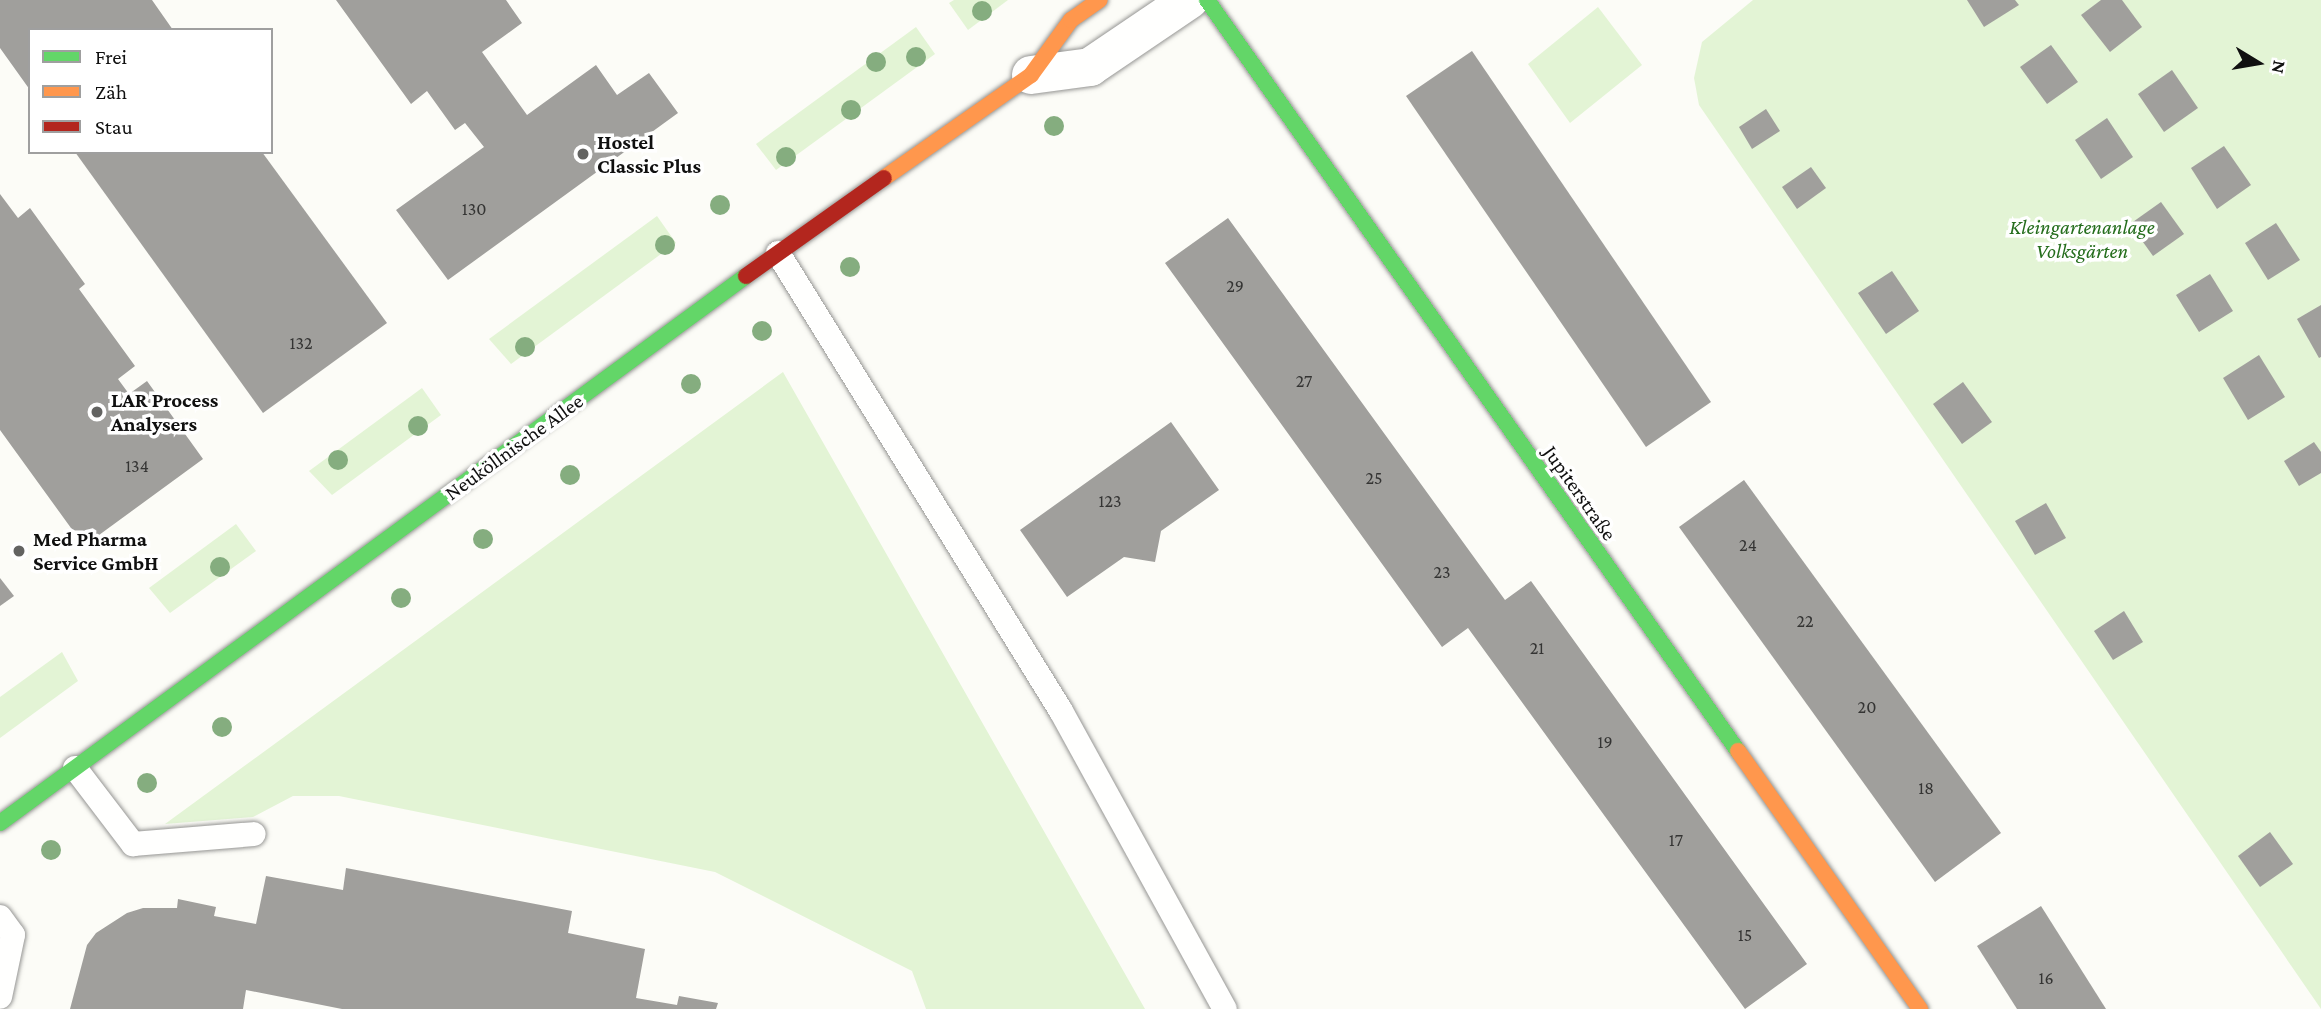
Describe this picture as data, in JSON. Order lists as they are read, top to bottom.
{
  "streets": {
    "street": ["Neuköllnische Allee", "Jupiterstraße"]
  },
  "parks": ["Kleingartenanlage Volksgärten"],
  "places": ["Hostel Classic Plus", "LAR Process Analysers", "Med Pharma Service GmbH"],
  "house_numbers": [
    "130",
    "29",
    "132",
    "27",
    "134",
    "25",
    "123",
    "24",
    "23",
    "22",
    "21",
    "20",
    "19",
    "18",
    "17",
    "15",
    "16"
  ],
  "legend": ["Frei", "Zäh", "Stau"],
  "north": "right"
}
